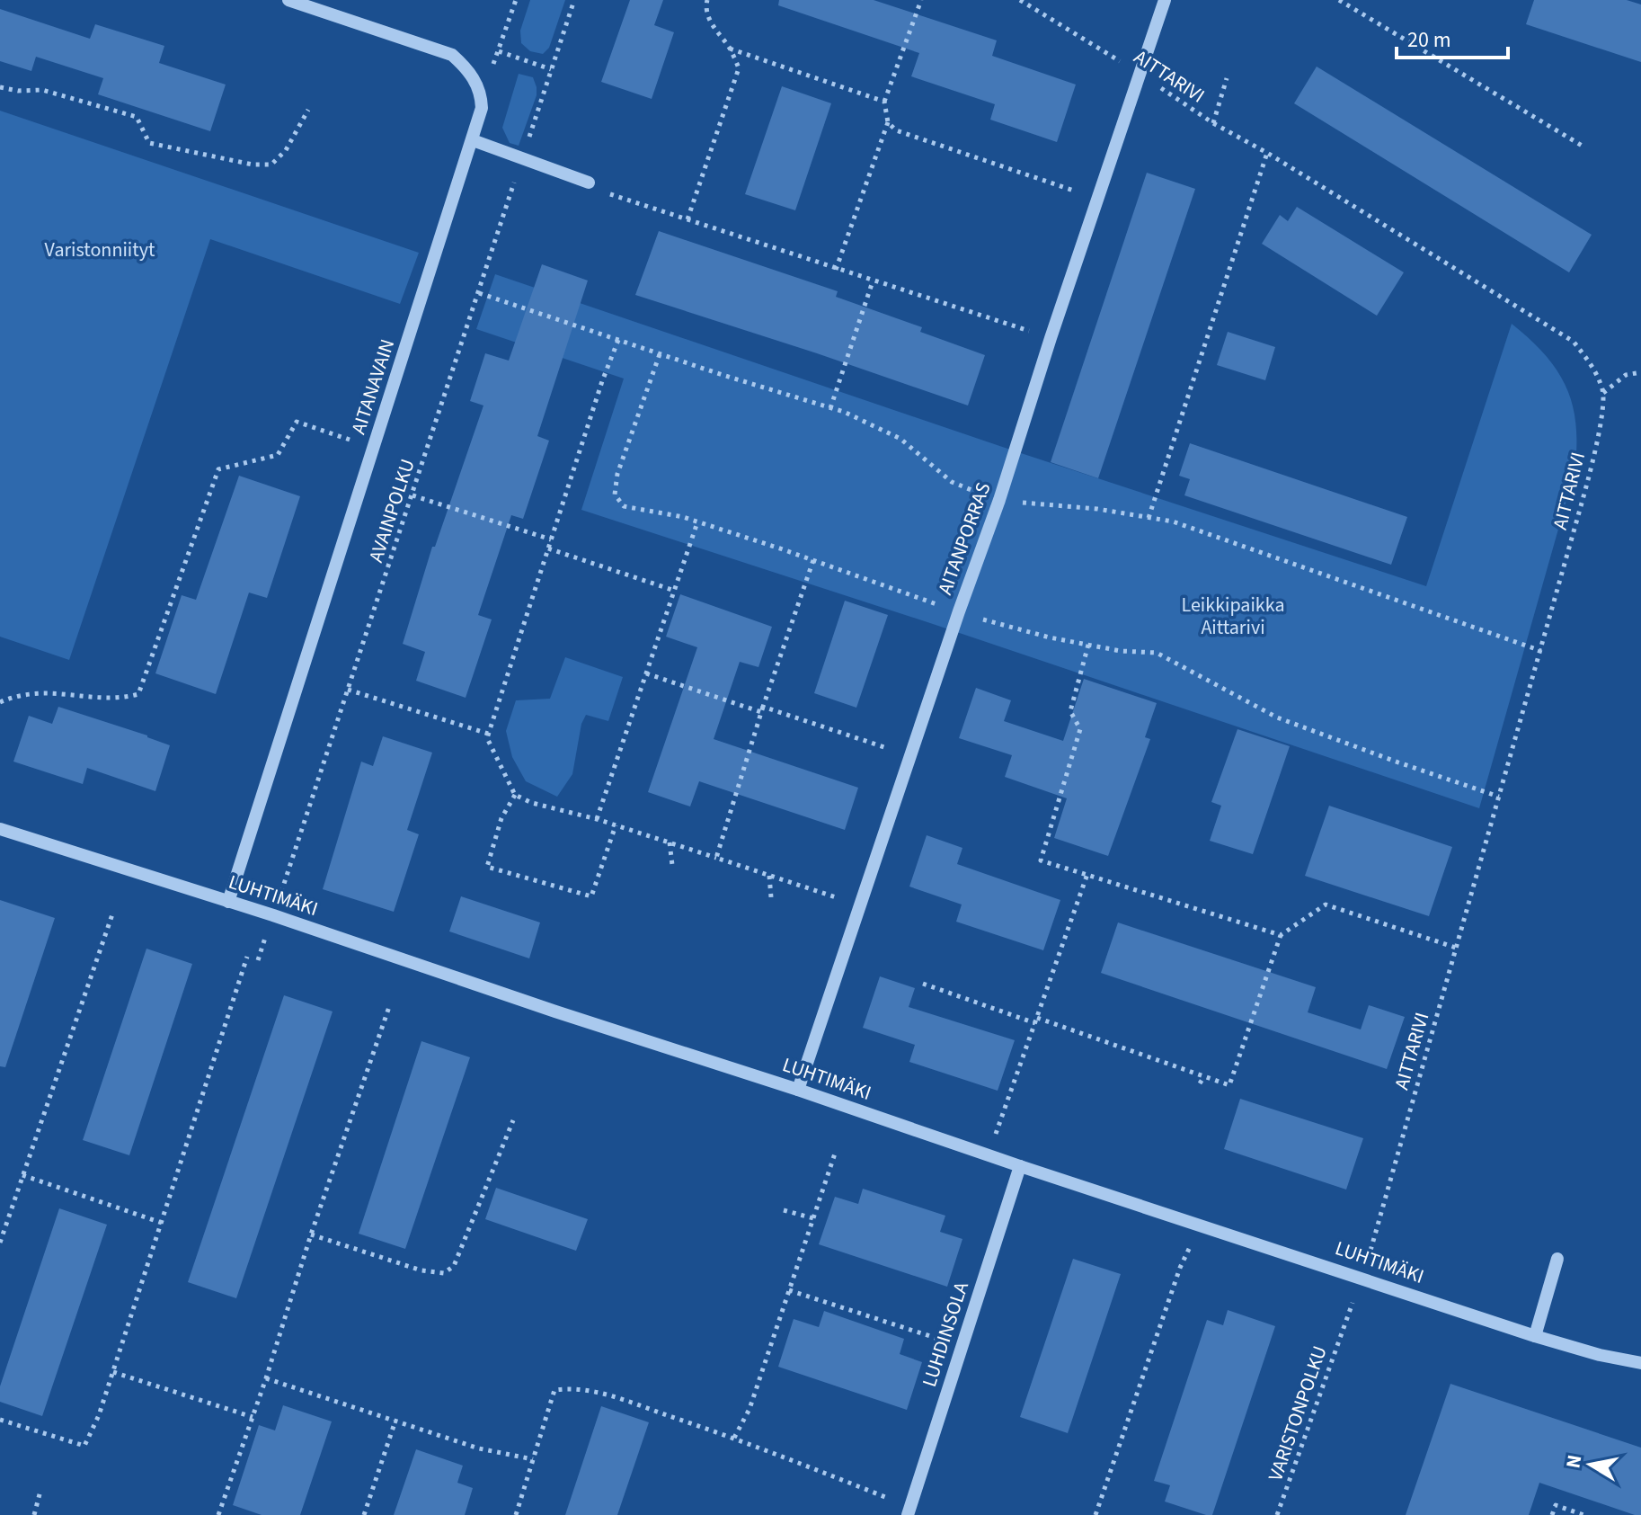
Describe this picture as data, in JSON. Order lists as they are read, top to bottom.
{
  "streets": {
    "street": [
      "AITANAVAIN",
      "AITANPORRAS",
      "LUHTIMÄKI",
      "LUHDINSOLA"
    ],
    "path": ["AITTARIVI", "AVAINPOLKU", "VARISTONPOLKU"]
  },
  "crossings": [
    ["AITTARIVI", "AITANPORRAS"],
    ["AITTARIVI", "LUHTIMÄKI"],
    ["AITANAVAIN", "LUHTIMÄKI"],
    ["AVAINPOLKU", "LUHTIMÄKI"],
    ["AITANPORRAS", "LUHTIMÄKI"],
    ["LUHTIMÄKI", "LUHDINSOLA"]
  ],
  "parks": ["Varistonniityt", "Leikkipaikka Aittarivi"],
  "scale_bar": "20 m",
  "north": "left"
}
